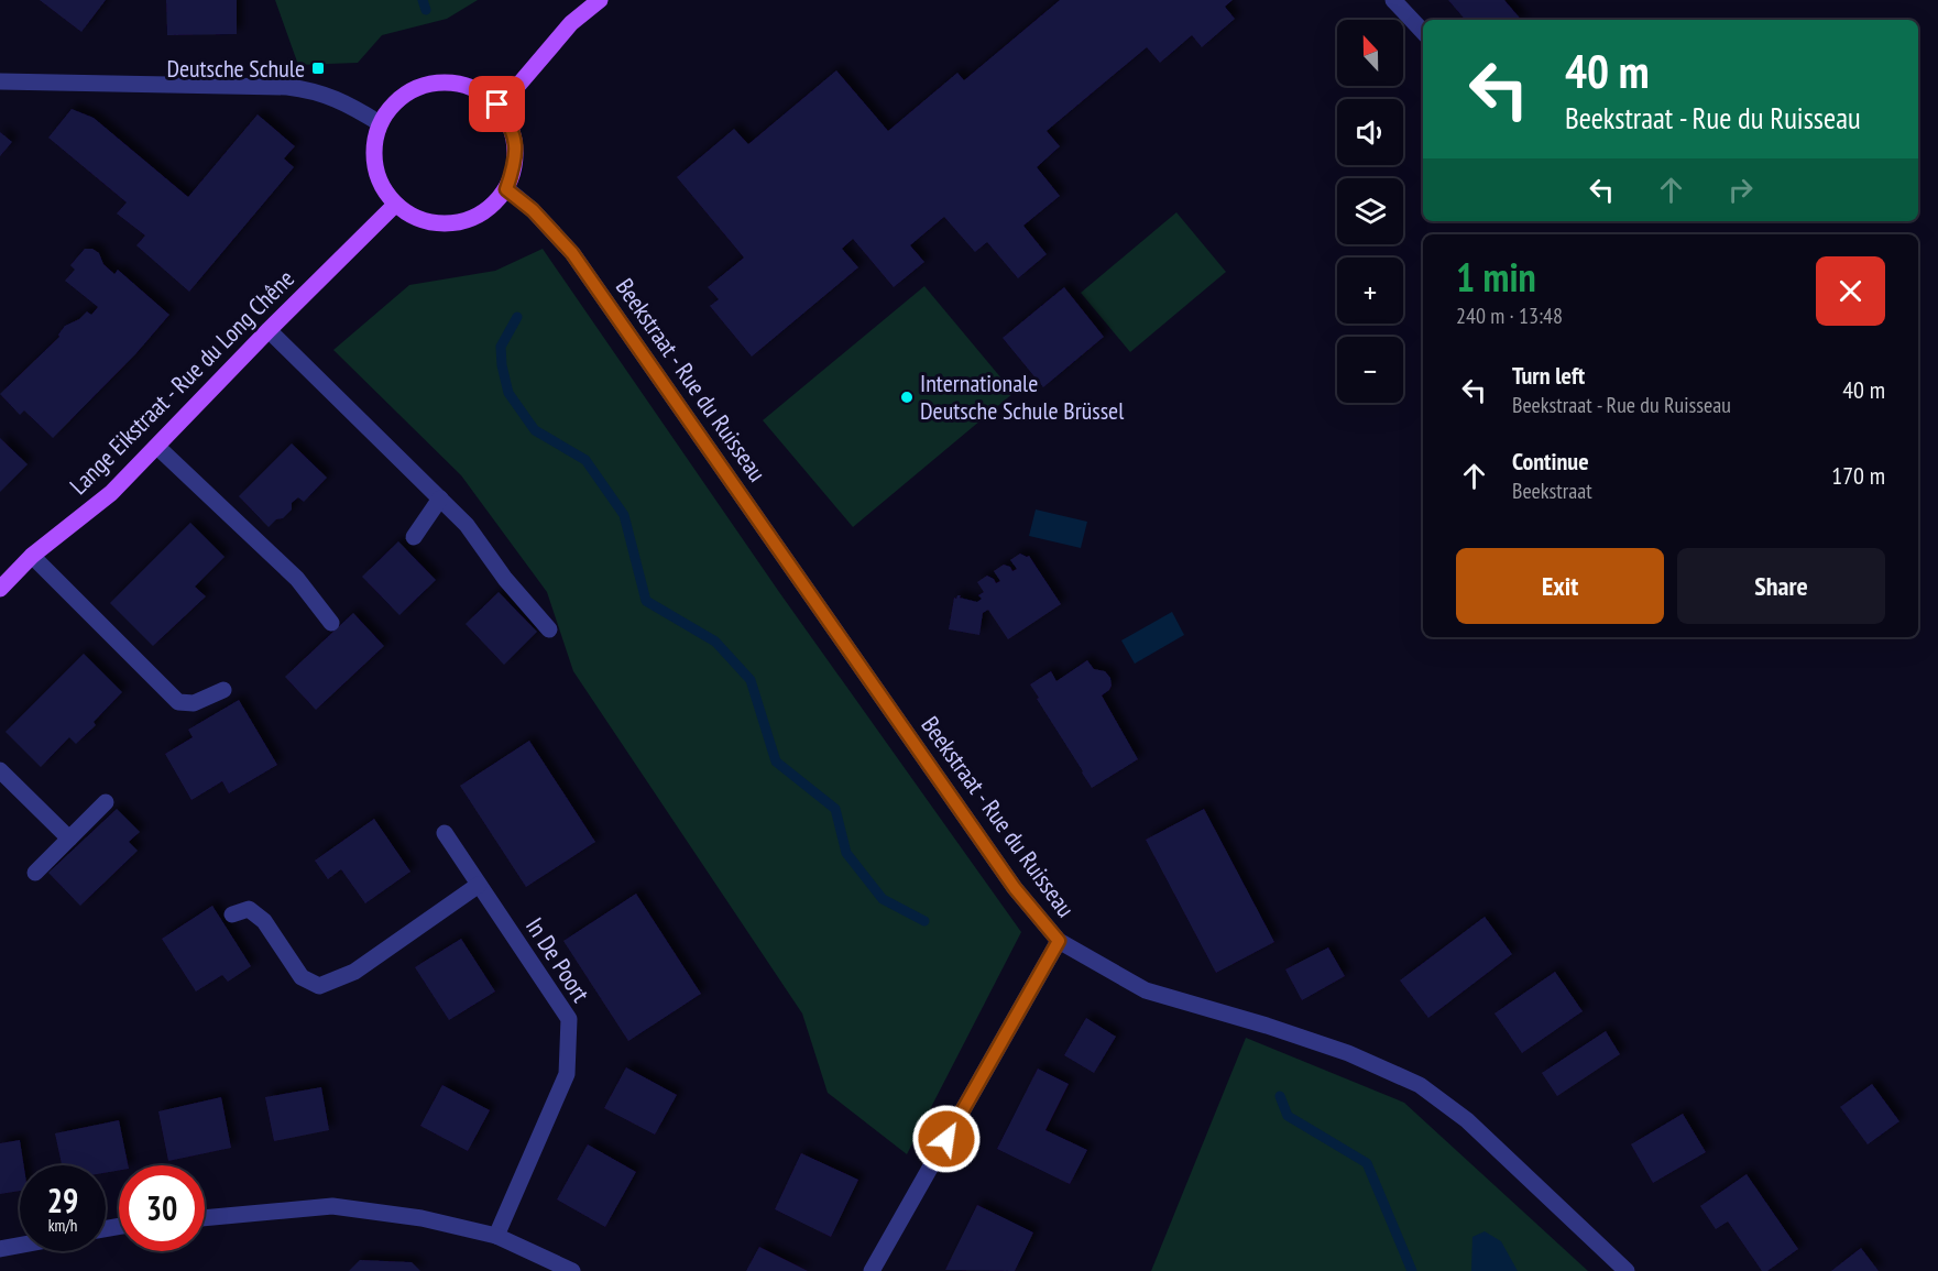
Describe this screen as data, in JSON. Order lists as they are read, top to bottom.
{
  "streets": {
    "main road": ["Lange Eikstraat - Rue du Long Chêne"],
    "street": ["Beekstraat - Rue du Ruisseau", "In De Poort"]
  },
  "crossings": [
    ["Beekstraat - Rue du Ruisseau", "Lange Eikstraat - Rue du Long Chêne"]
  ],
  "places": {
    "transit": ["Deutsche Schule"],
    "other": ["Internationale Deutsche Schule Brüssel"]
  },
  "north": "top",
  "page": {
    "map_buttons": ["+", "−"],
    "turn": ["40 m", "Beekstraat - Rue du Ruisseau"],
    "heading": ["1 min", "240 m · 13:48"],
    "list": [
      {
        "name": "Turn left",
        "note": "Beekstraat - Rue du Ruisseau",
        "value": "40 m"
      },
      {
        "name": "Continue",
        "note": "Beekstraat",
        "value": "170 m"
      }
    ],
    "buttons": ["Exit", "Share"],
    "speed": "29 km/h",
    "limit": "30"
  }
}
